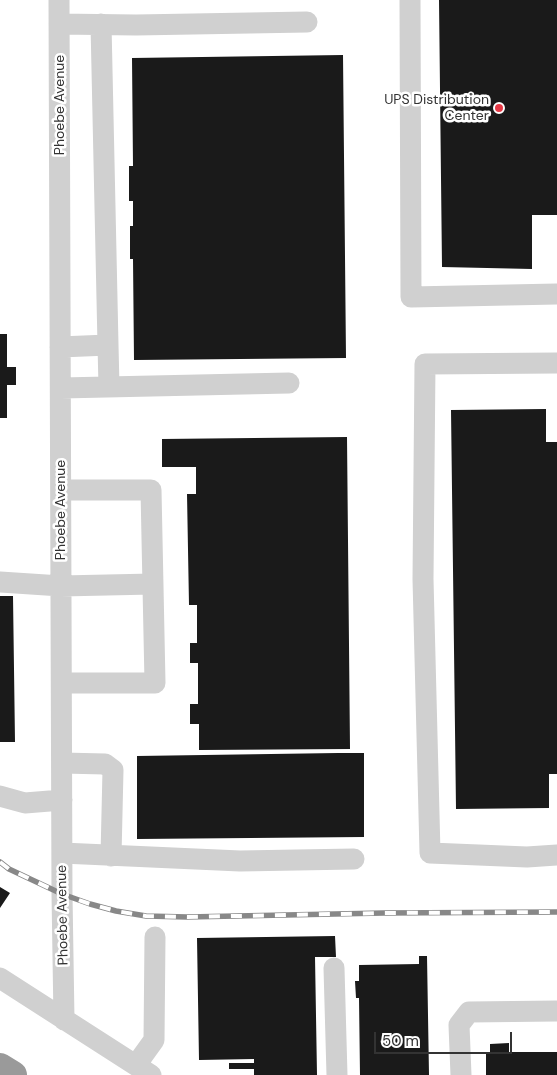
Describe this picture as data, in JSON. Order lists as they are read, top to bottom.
{
  "streets": {
    "street": ["Phoebe Avenue"]
  },
  "places": ["UPS Distribution Center"],
  "scale_bar": "50 m"
}
